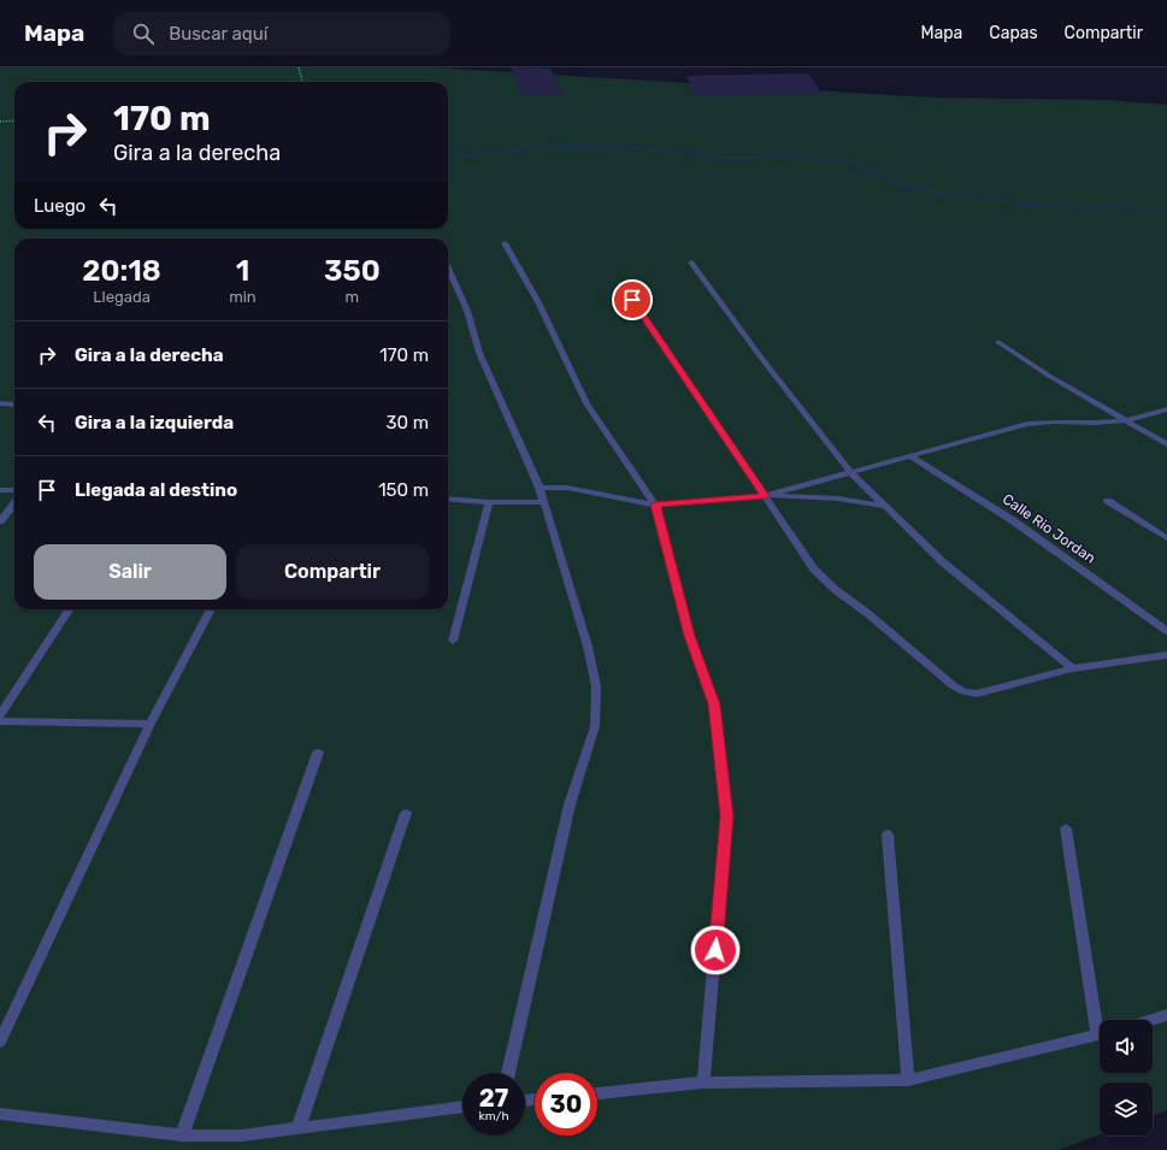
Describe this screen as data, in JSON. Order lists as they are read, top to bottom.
{
  "streets": {
    "street": ["Calle Rio Jordan"]
  },
  "page": {
    "header": "Mapa",
    "search": "Buscar aquí",
    "nav": ["Mapa", "Capas", "Compartir"],
    "turn": ["170 m", "Gira a la derecha"],
    "then": "Luego",
    "eta": [
      "20:18",
      "Llegada",
      "1",
      "min",
      "350",
      "m"
    ],
    "list": [
      {
        "name": "Gira a la derecha",
        "value": "170 m"
      },
      {
        "name": "Gira a la izquierda",
        "value": "30 m"
      },
      {
        "name": "Llegada al destino",
        "value": "150 m"
      }
    ],
    "buttons": ["Salir", "Compartir"],
    "speed": "27 km/h",
    "limit": "30"
  }
}
